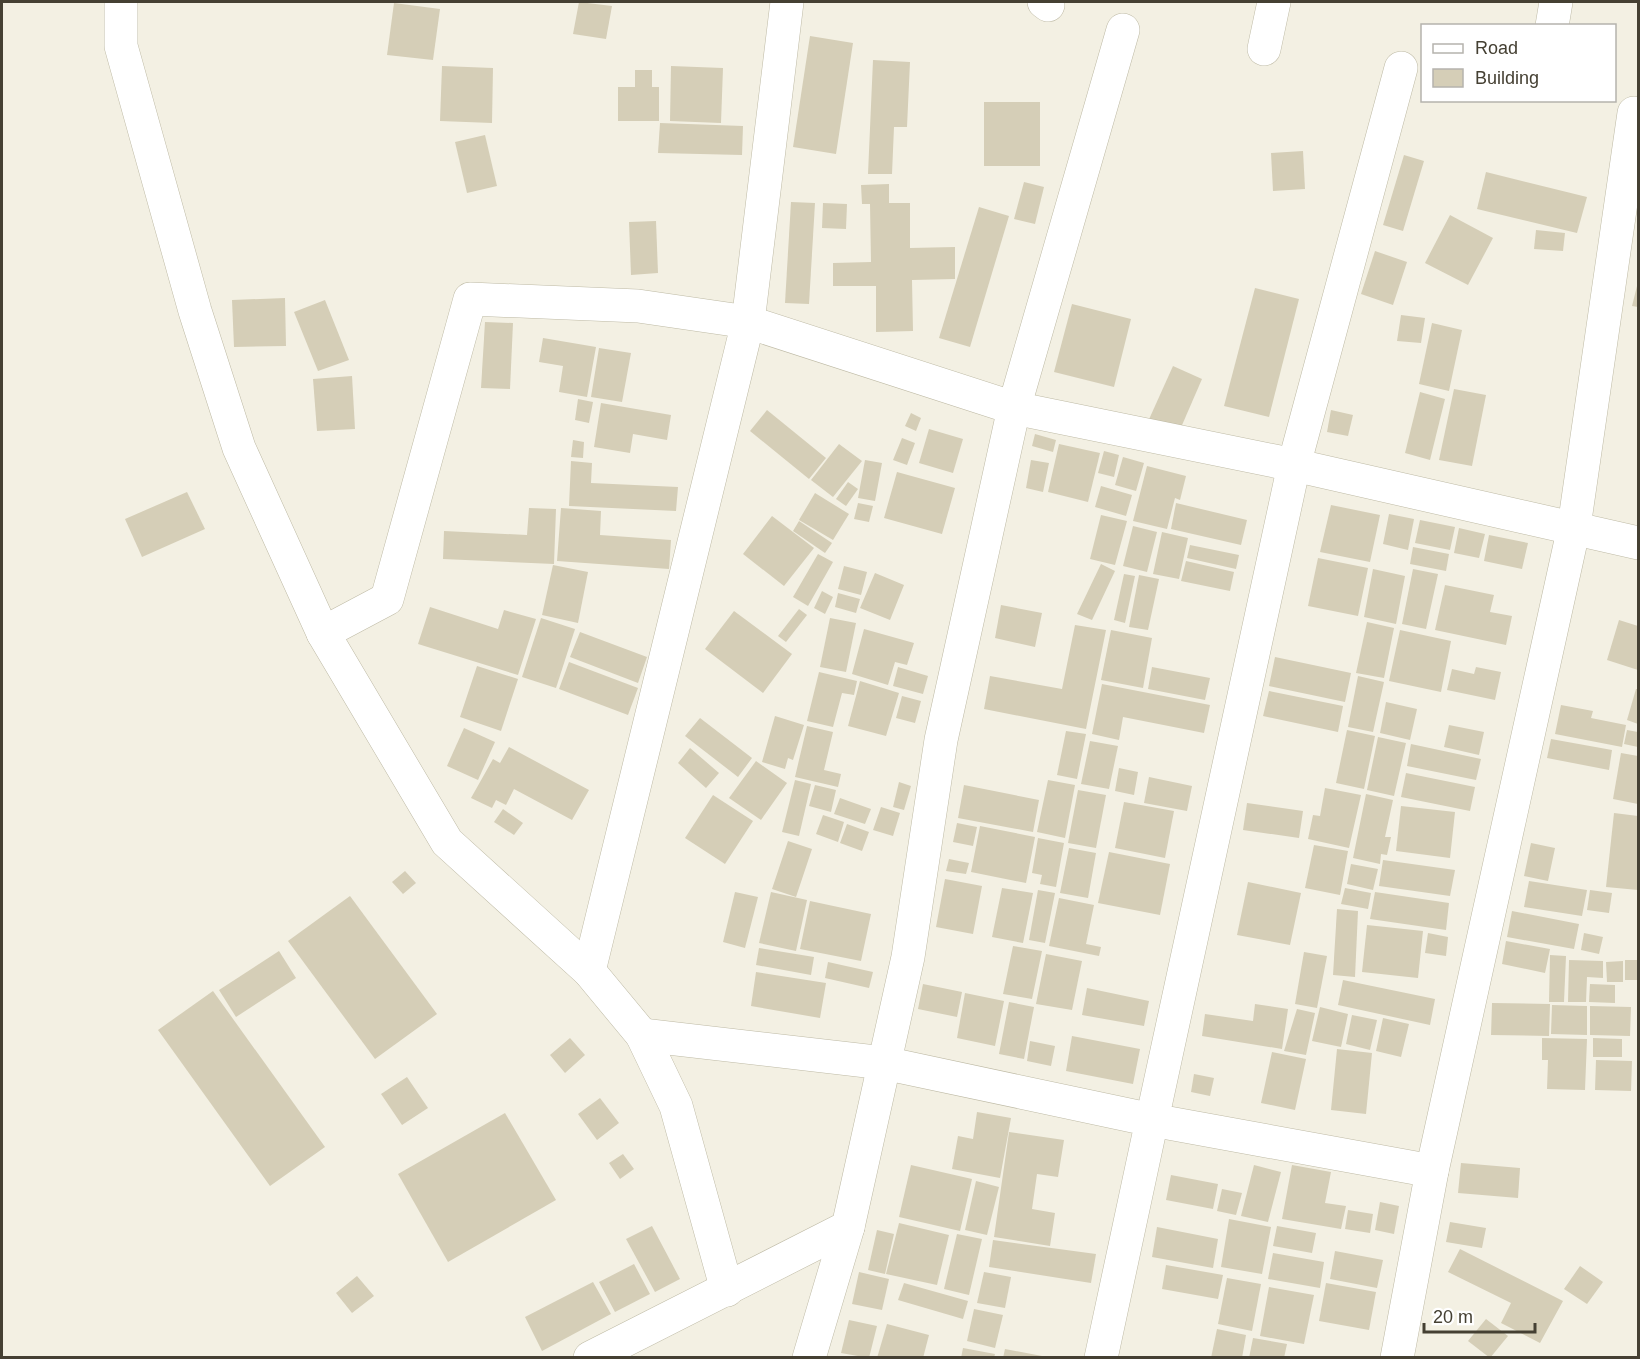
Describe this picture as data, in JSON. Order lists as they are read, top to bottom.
{
  "legend": ["Road", "Building"],
  "scale_bar": "20 m"
}
